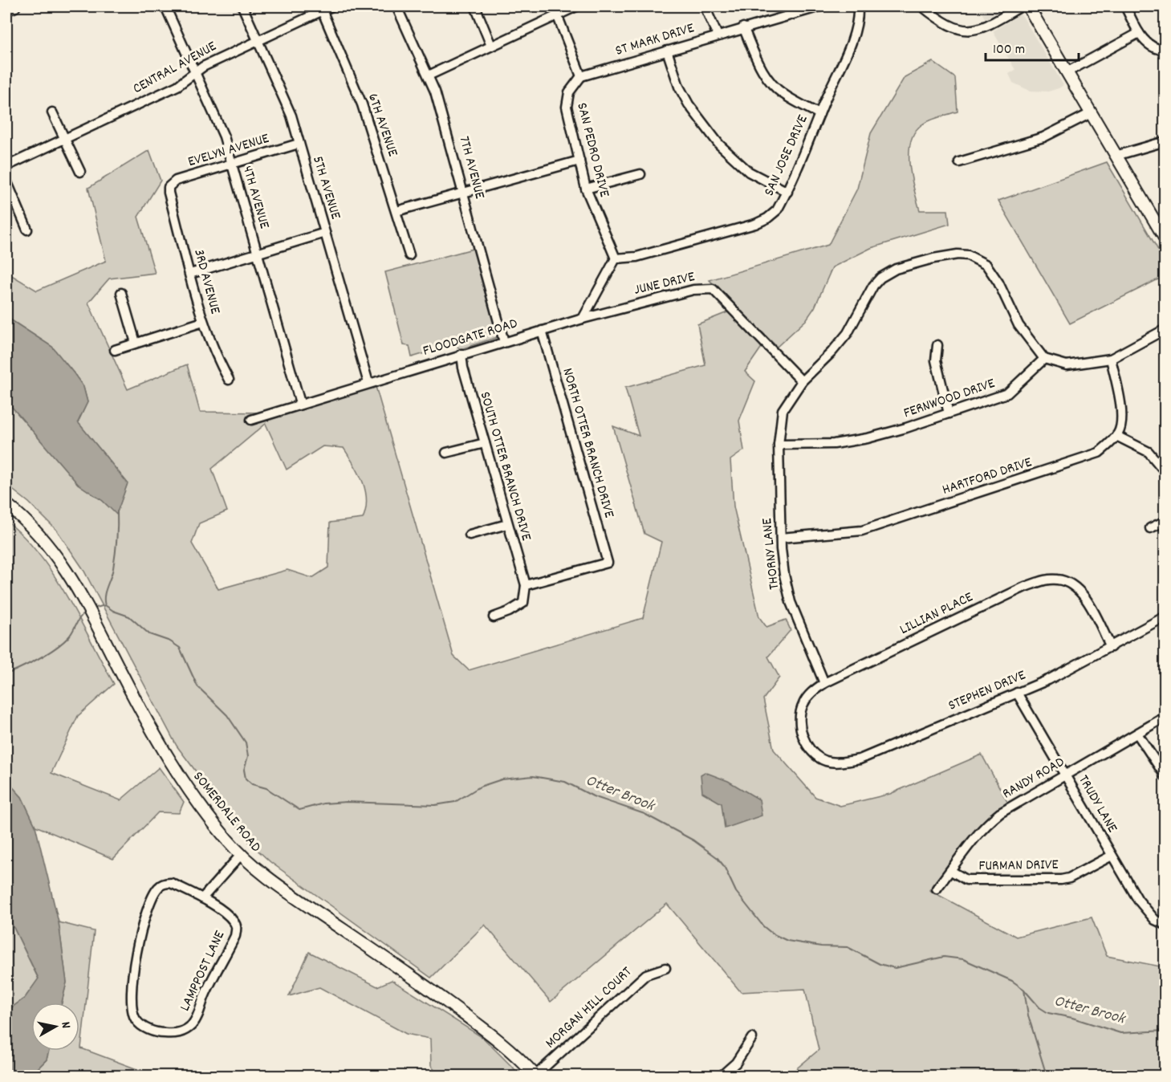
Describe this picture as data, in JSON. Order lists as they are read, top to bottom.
{
  "streets": {
    "main road": ["SOMERDALE ROAD"],
    "street": [
      "ST MARK DRIVE",
      "CENTRAL AVENUE",
      "6TH AVENUE",
      "SAN PEDRO DRIVE",
      "EVELYN AVENUE",
      "SAN JOSE DRIVE",
      "7TH AVENUE",
      "5TH AVENUE",
      "4TH AVENUE",
      "3RD AVENUE",
      "JUNE DRIVE",
      "FLOODGATE ROAD",
      "FERNWOOD DRIVE",
      "NORTH OTTER BRANCH DRIVE",
      "SOUTH OTTER BRANCH DRIVE",
      "HARTFORD DRIVE",
      "THORNY LANE",
      "LILLIAN PLACE",
      "STEPHEN DRIVE",
      "RANDY ROAD",
      "TRUDY LANE",
      "FURMAN DRIVE",
      "LAMPPOST LANE",
      "MORGAN HILL COURT"
    ]
  },
  "crossings": [
    ["ST MARK DRIVE", "SAN PEDRO DRIVE"],
    ["CENTRAL AVENUE", "6TH AVENUE"],
    ["CENTRAL AVENUE", "5TH AVENUE"],
    ["CENTRAL AVENUE", "4TH AVENUE"],
    ["SAN PEDRO DRIVE", "SAN JOSE DRIVE"],
    ["EVELYN AVENUE", "5TH AVENUE"],
    ["EVELYN AVENUE", "4TH AVENUE"],
    ["EVELYN AVENUE", "3RD AVENUE"],
    ["7TH AVENUE", "FLOODGATE ROAD"],
    ["5TH AVENUE", "FLOODGATE ROAD"],
    ["4TH AVENUE", "FLOODGATE ROAD"],
    ["JUNE DRIVE", "FLOODGATE ROAD"],
    ["JUNE DRIVE", "THORNY LANE"],
    ["FLOODGATE ROAD", "NORTH OTTER BRANCH DRIVE"],
    ["FLOODGATE ROAD", "SOUTH OTTER BRANCH DRIVE"],
    ["FERNWOOD DRIVE", "THORNY LANE"],
    ["NORTH OTTER BRANCH DRIVE", "SOUTH OTTER BRANCH DRIVE"],
    ["HARTFORD DRIVE", "THORNY LANE"],
    ["THORNY LANE", "LILLIAN PLACE"],
    ["LILLIAN PLACE", "STEPHEN DRIVE"],
    ["STEPHEN DRIVE", "TRUDY LANE"],
    ["RANDY ROAD", "TRUDY LANE"],
    ["RANDY ROAD", "FURMAN DRIVE"],
    ["TRUDY LANE", "FURMAN DRIVE"],
    ["SOMERDALE ROAD", "MORGAN HILL COURT"]
  ],
  "water": ["Otter Brook"],
  "scale_bar": "100 m",
  "north": "right"
}
